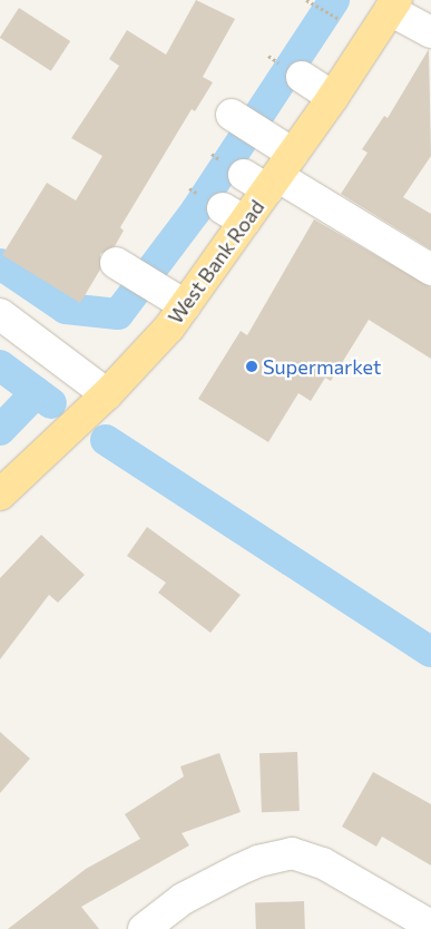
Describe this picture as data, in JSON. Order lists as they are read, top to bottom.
{
  "streets": {
    "main road": ["West Bank Road"]
  },
  "places": ["Supermarket"]
}
